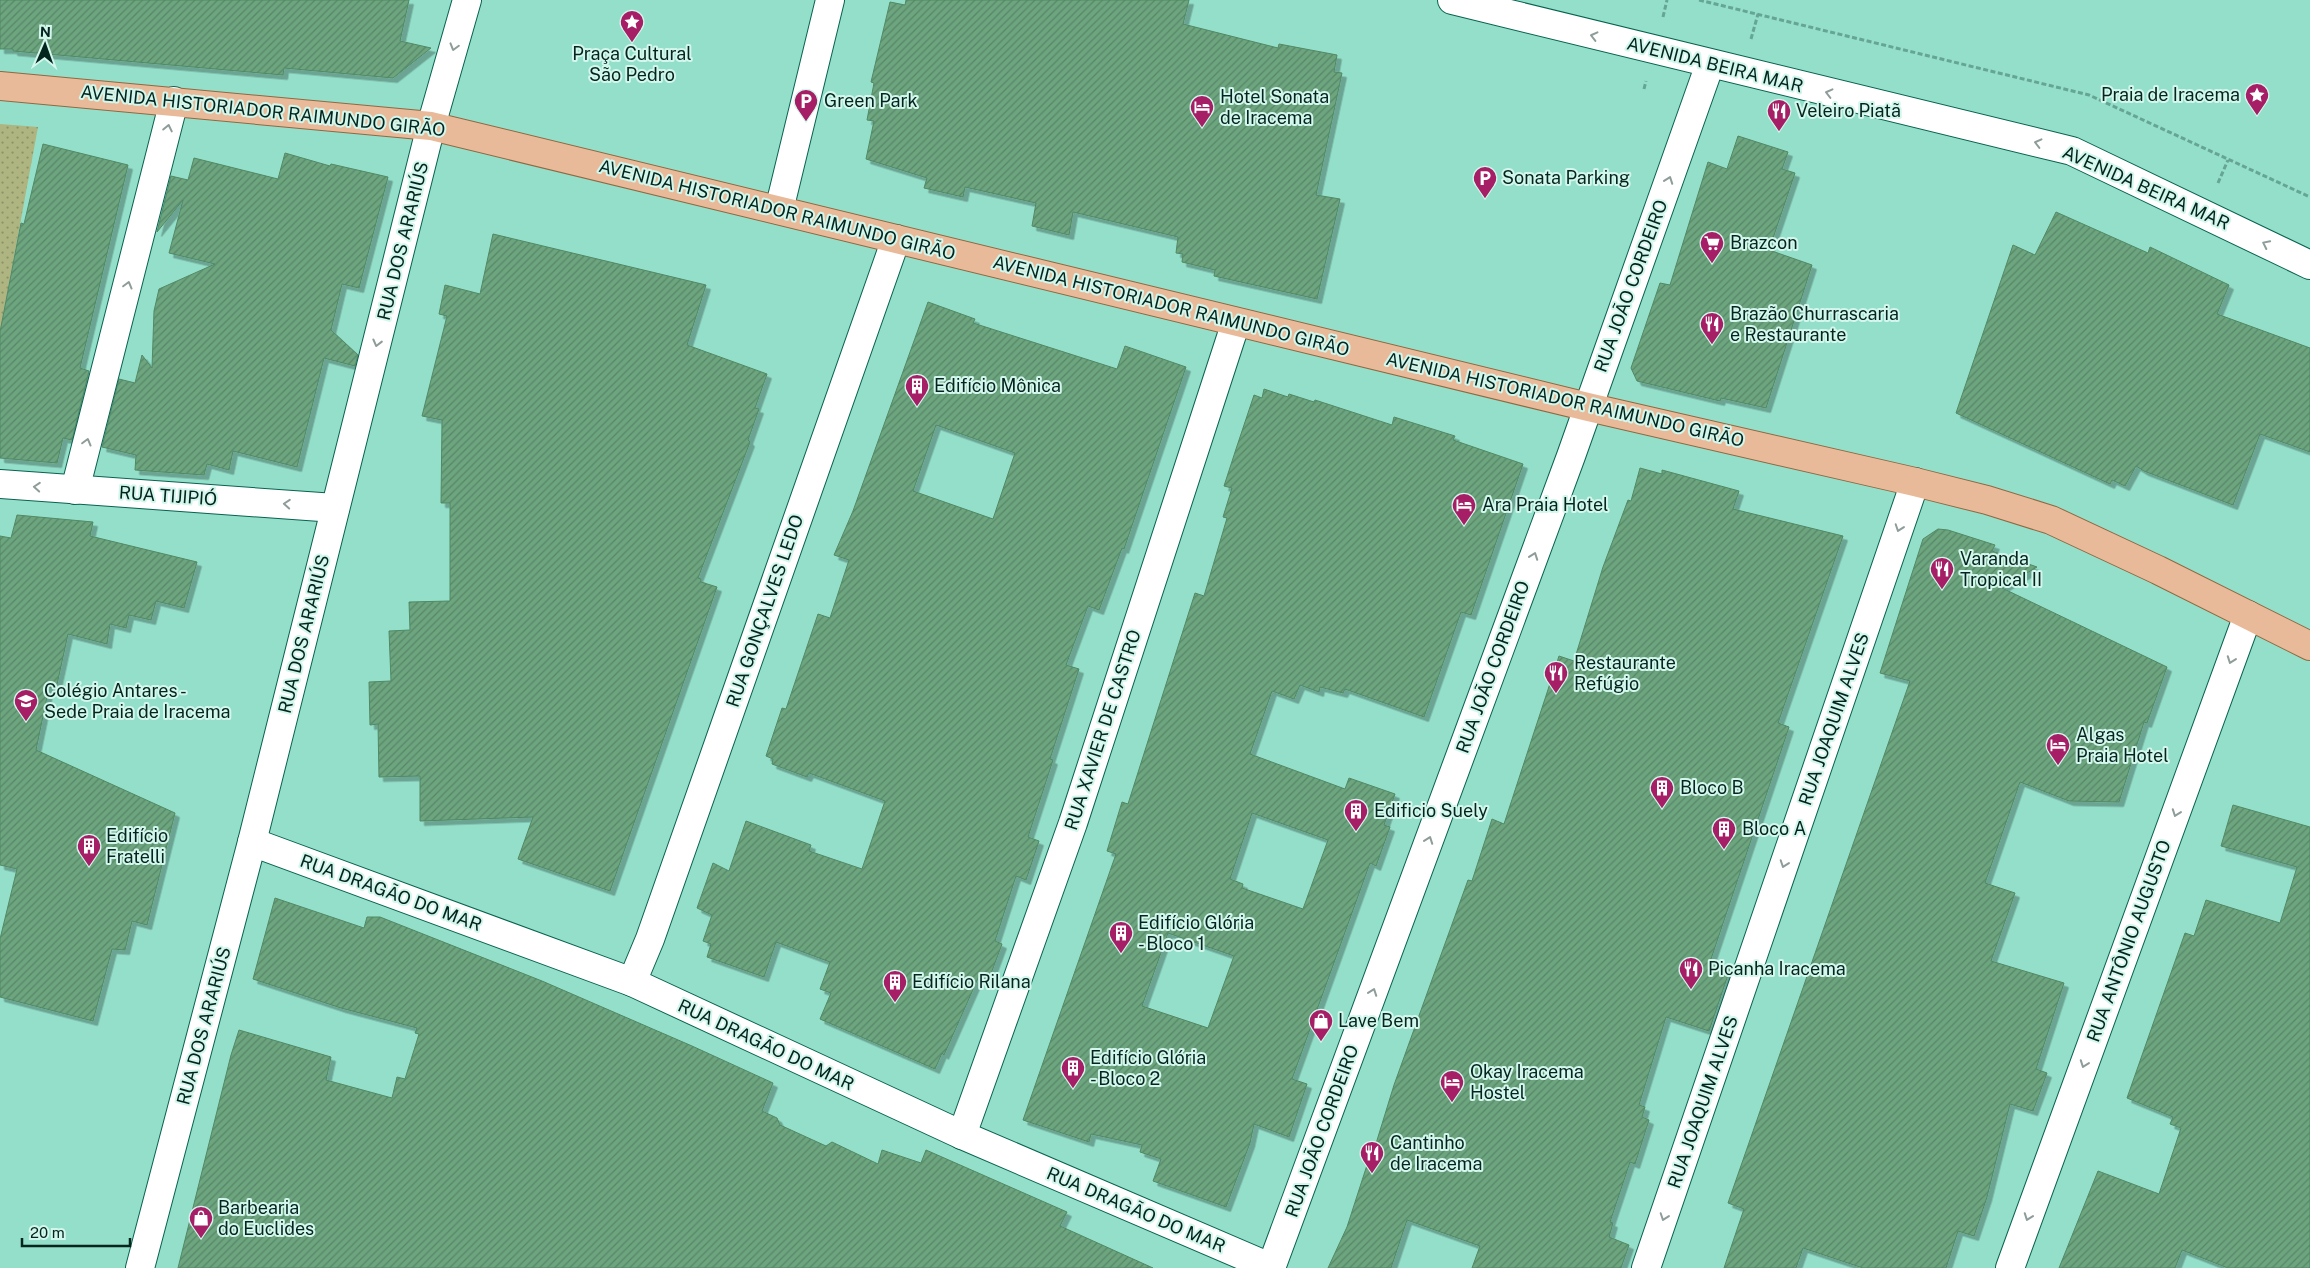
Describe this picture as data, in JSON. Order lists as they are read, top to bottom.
{
  "streets": {
    "main road": ["AVENIDA HISTORIADOR RAIMUNDO GIRÃO"],
    "street": [
      "AVENIDA BEIRA MAR",
      "RUA DOS ARARIÚS",
      "RUA JOÃO CORDEIRO",
      "RUA TIJIPIÓ",
      "RUA GONÇALVES LEDO",
      "RUA JOAQUIM ALVES",
      "RUA XAVIER DE CASTRO",
      "RUA DRAGÃO DO MAR",
      "RUA ANTÔNIO AUGUSTO"
    ]
  },
  "crossings": [
    ["AVENIDA BEIRA MAR", "RUA JOÃO CORDEIRO"],
    ["AVENIDA HISTORIADOR RAIMUNDO GIRÃO", "RUA DOS ARARIÚS"],
    ["AVENIDA HISTORIADOR RAIMUNDO GIRÃO", "RUA JOÃO CORDEIRO"],
    ["AVENIDA HISTORIADOR RAIMUNDO GIRÃO", "RUA GONÇALVES LEDO"],
    ["AVENIDA HISTORIADOR RAIMUNDO GIRÃO", "RUA JOAQUIM ALVES"],
    ["AVENIDA HISTORIADOR RAIMUNDO GIRÃO", "RUA XAVIER DE CASTRO"],
    ["AVENIDA HISTORIADOR RAIMUNDO GIRÃO", "RUA ANTÔNIO AUGUSTO"],
    ["RUA DOS ARARIÚS", "RUA TIJIPIÓ"],
    ["RUA DOS ARARIÚS", "RUA DRAGÃO DO MAR"],
    ["RUA JOÃO CORDEIRO", "RUA DRAGÃO DO MAR"],
    ["RUA GONÇALVES LEDO", "RUA DRAGÃO DO MAR"],
    ["RUA XAVIER DE CASTRO", "RUA DRAGÃO DO MAR"]
  ],
  "one_way": [
    "AVENIDA BEIRA MAR",
    "RUA DOS ARARIÚS",
    "RUA JOÃO CORDEIRO",
    "RUA TIJIPIÓ",
    "RUA JOAQUIM ALVES",
    "RUA ANTÔNIO AUGUSTO"
  ],
  "places": {
    "place": ["Praça Cultural São Pedro", "Praia de Iracema"],
    "parking": ["Green Park", "Sonata Parking"],
    "hotel": [
      "Hotel Sonata de Iracema",
      "Ara Praia Hotel",
      "Algas Praia Hotel",
      "Okay Iracema Hostel"
    ],
    "restaurant": [
      "Veleiro Piatã",
      "Brazão Churrascaria e Restaurante",
      "Varanda Tropical II",
      "Restaurante Refúgio",
      "Picanha Iracema",
      "Cantinho de Iracema"
    ],
    "supermarket": ["Brazcon"],
    "building": [
      "Edifício Mônica",
      "Bloco B",
      "Edificio Suely",
      "Bloco A",
      "Edifício Fratelli",
      "Edifício Glória - Bloco 1",
      "Edifício Rilana",
      "Edifício Glória - Bloco 2"
    ],
    "school or university": ["Colégio Antares - Sede Praia de Iracema"],
    "shop": ["Lave Bem", "Barbearia do Euclides"]
  },
  "scale_bar": "20 m",
  "north": "top"
}
